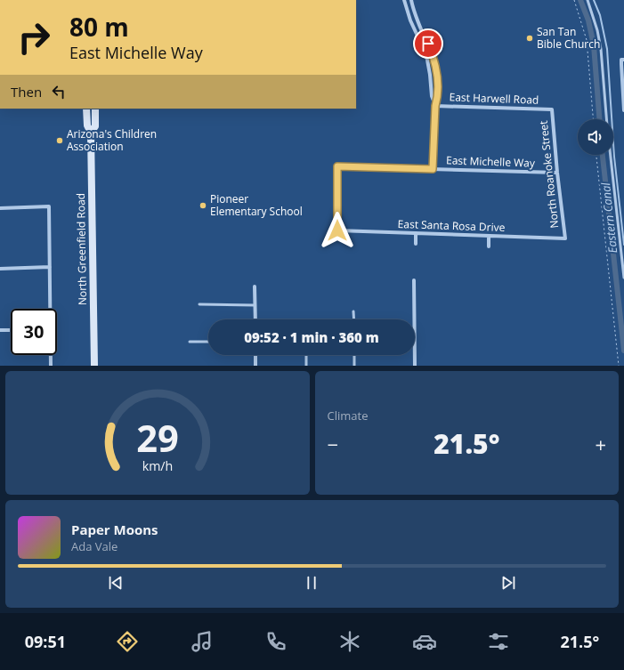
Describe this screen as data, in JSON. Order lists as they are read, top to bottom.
{
  "streets": {
    "main road": ["North Greenfield Road"],
    "street": [
      "East Harwell Road",
      "East Michelle Way",
      "North Roanoke Street",
      "East Santa Rosa Drive"
    ]
  },
  "crossings": [
    ["East Harwell Road", "North Roanoke Street"],
    ["East Michelle Way", "North Roanoke Street"],
    ["East Michelle Way", "East Santa Rosa Drive"],
    ["North Roanoke Street", "East Santa Rosa Drive"]
  ],
  "water": ["Eastern Canal"],
  "places": ["San Tan Bible Church", "Arizona's Children Association", "Pioneer Elementary School"],
  "page": {
    "turn": ["80 m", "East Michelle Way"],
    "then": "Then",
    "limit": "30",
    "trip": "09:52 · 1 min · 360 m",
    "tile": "Climate",
    "heat": ["−", "21.5°", "+"],
    "song": ["Paper Moons", "Ada Vale"],
    "tabs": ["09:51", "21.5°"],
    "gauge": ["29", "km/h"]
  }
}
